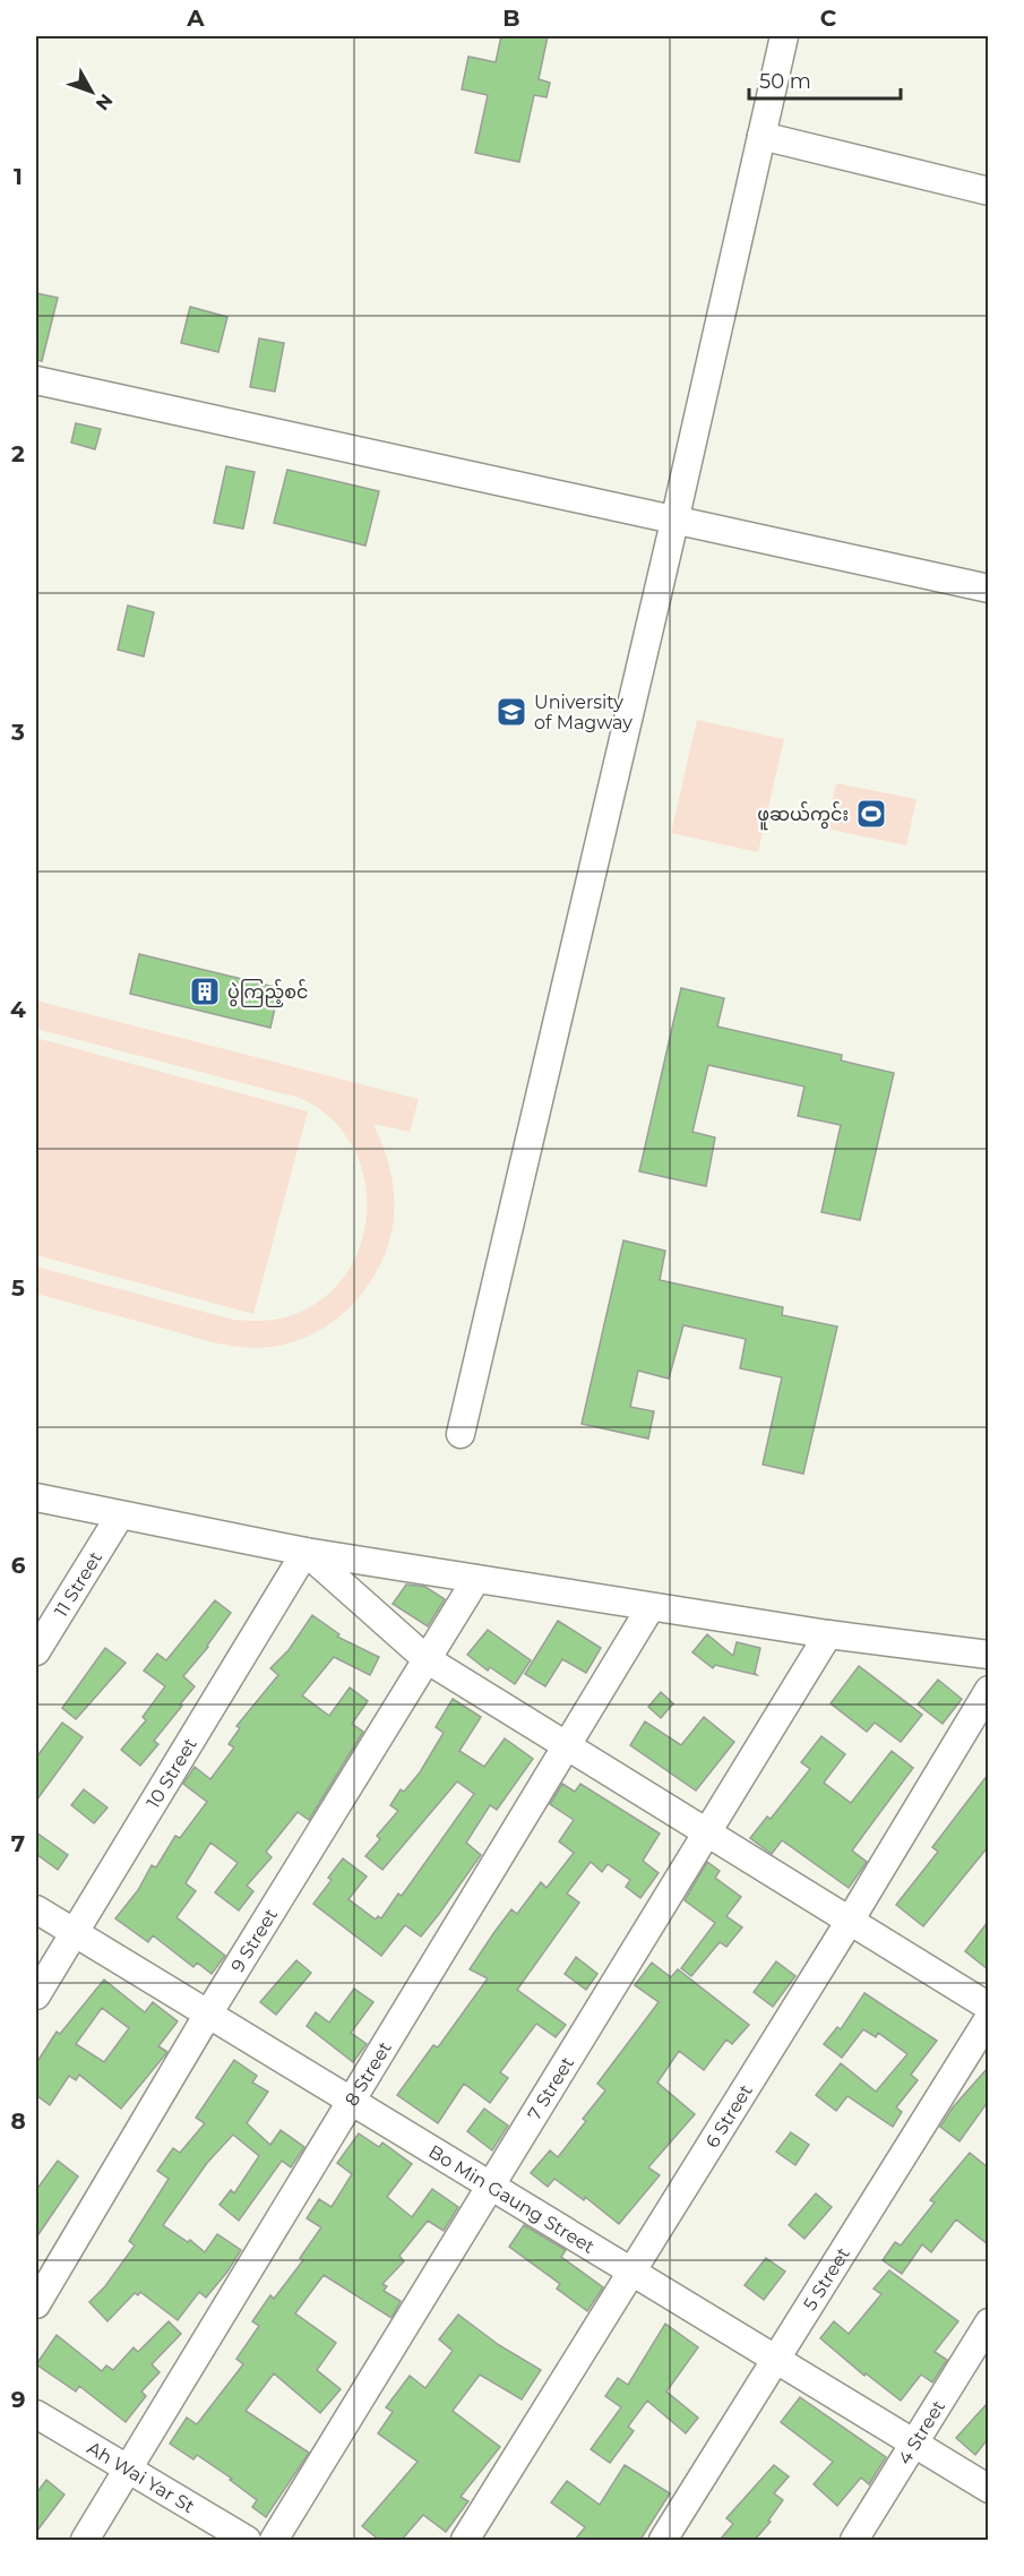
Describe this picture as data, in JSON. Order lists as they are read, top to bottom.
{
  "streets": {
    "street": [
      "11 Street",
      "10 Street",
      "9 Street",
      "8 Street",
      "7 Street",
      "6 Street",
      "Bo Min Gaung Street",
      "5 Street",
      "4 Street",
      "Ah Wai Yar St"
    ]
  },
  "crossings": [
    ["10 Street", "Bo Min Gaung Street"],
    ["9 Street", "Bo Min Gaung Street"],
    ["8 Street", "Bo Min Gaung Street"],
    ["8 Street", "Ah Wai Yar St"],
    ["7 Street", "Bo Min Gaung Street"],
    ["6 Street", "Bo Min Gaung Street"],
    ["Bo Min Gaung Street", "5 Street"],
    ["Bo Min Gaung Street", "4 Street"]
  ],
  "places": {
    "school or university": ["University of Magway"],
    "sports": ["ဖူဆယ်ကွင်း"],
    "building": ["ပွဲကြည့်စင်"]
  },
  "scale_bar": "50 m",
  "north": "bottom right",
  "grid": {
    "columns": ["A", "B", "C"],
    "rows": [
      "1",
      "2",
      "3",
      "4",
      "5",
      "6",
      "7",
      "8",
      "9"
    ]
  }
}
